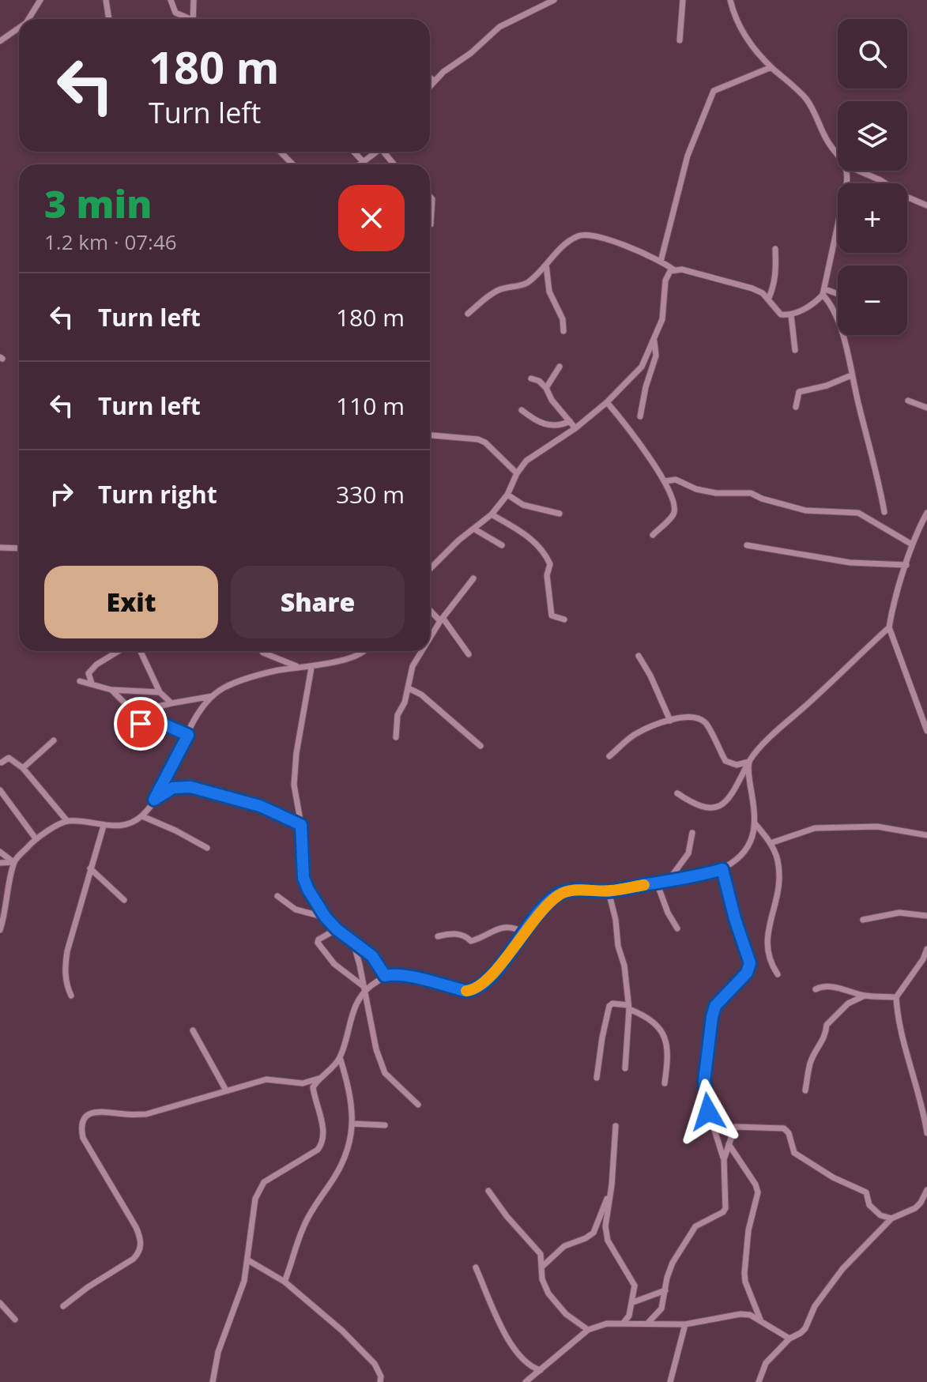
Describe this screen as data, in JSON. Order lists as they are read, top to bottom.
{
  "page": {
    "map_buttons": ["+", "−"],
    "turn": ["180 m", "Turn left"],
    "heading": ["3 min", "1.2 km · 07:46"],
    "list": [
      {
        "name": "Turn left",
        "value": "180 m"
      },
      {
        "name": "Turn left",
        "value": "110 m"
      },
      {
        "name": "Turn right",
        "value": "330 m"
      }
    ],
    "buttons": ["Exit", "Share"]
  }
}
